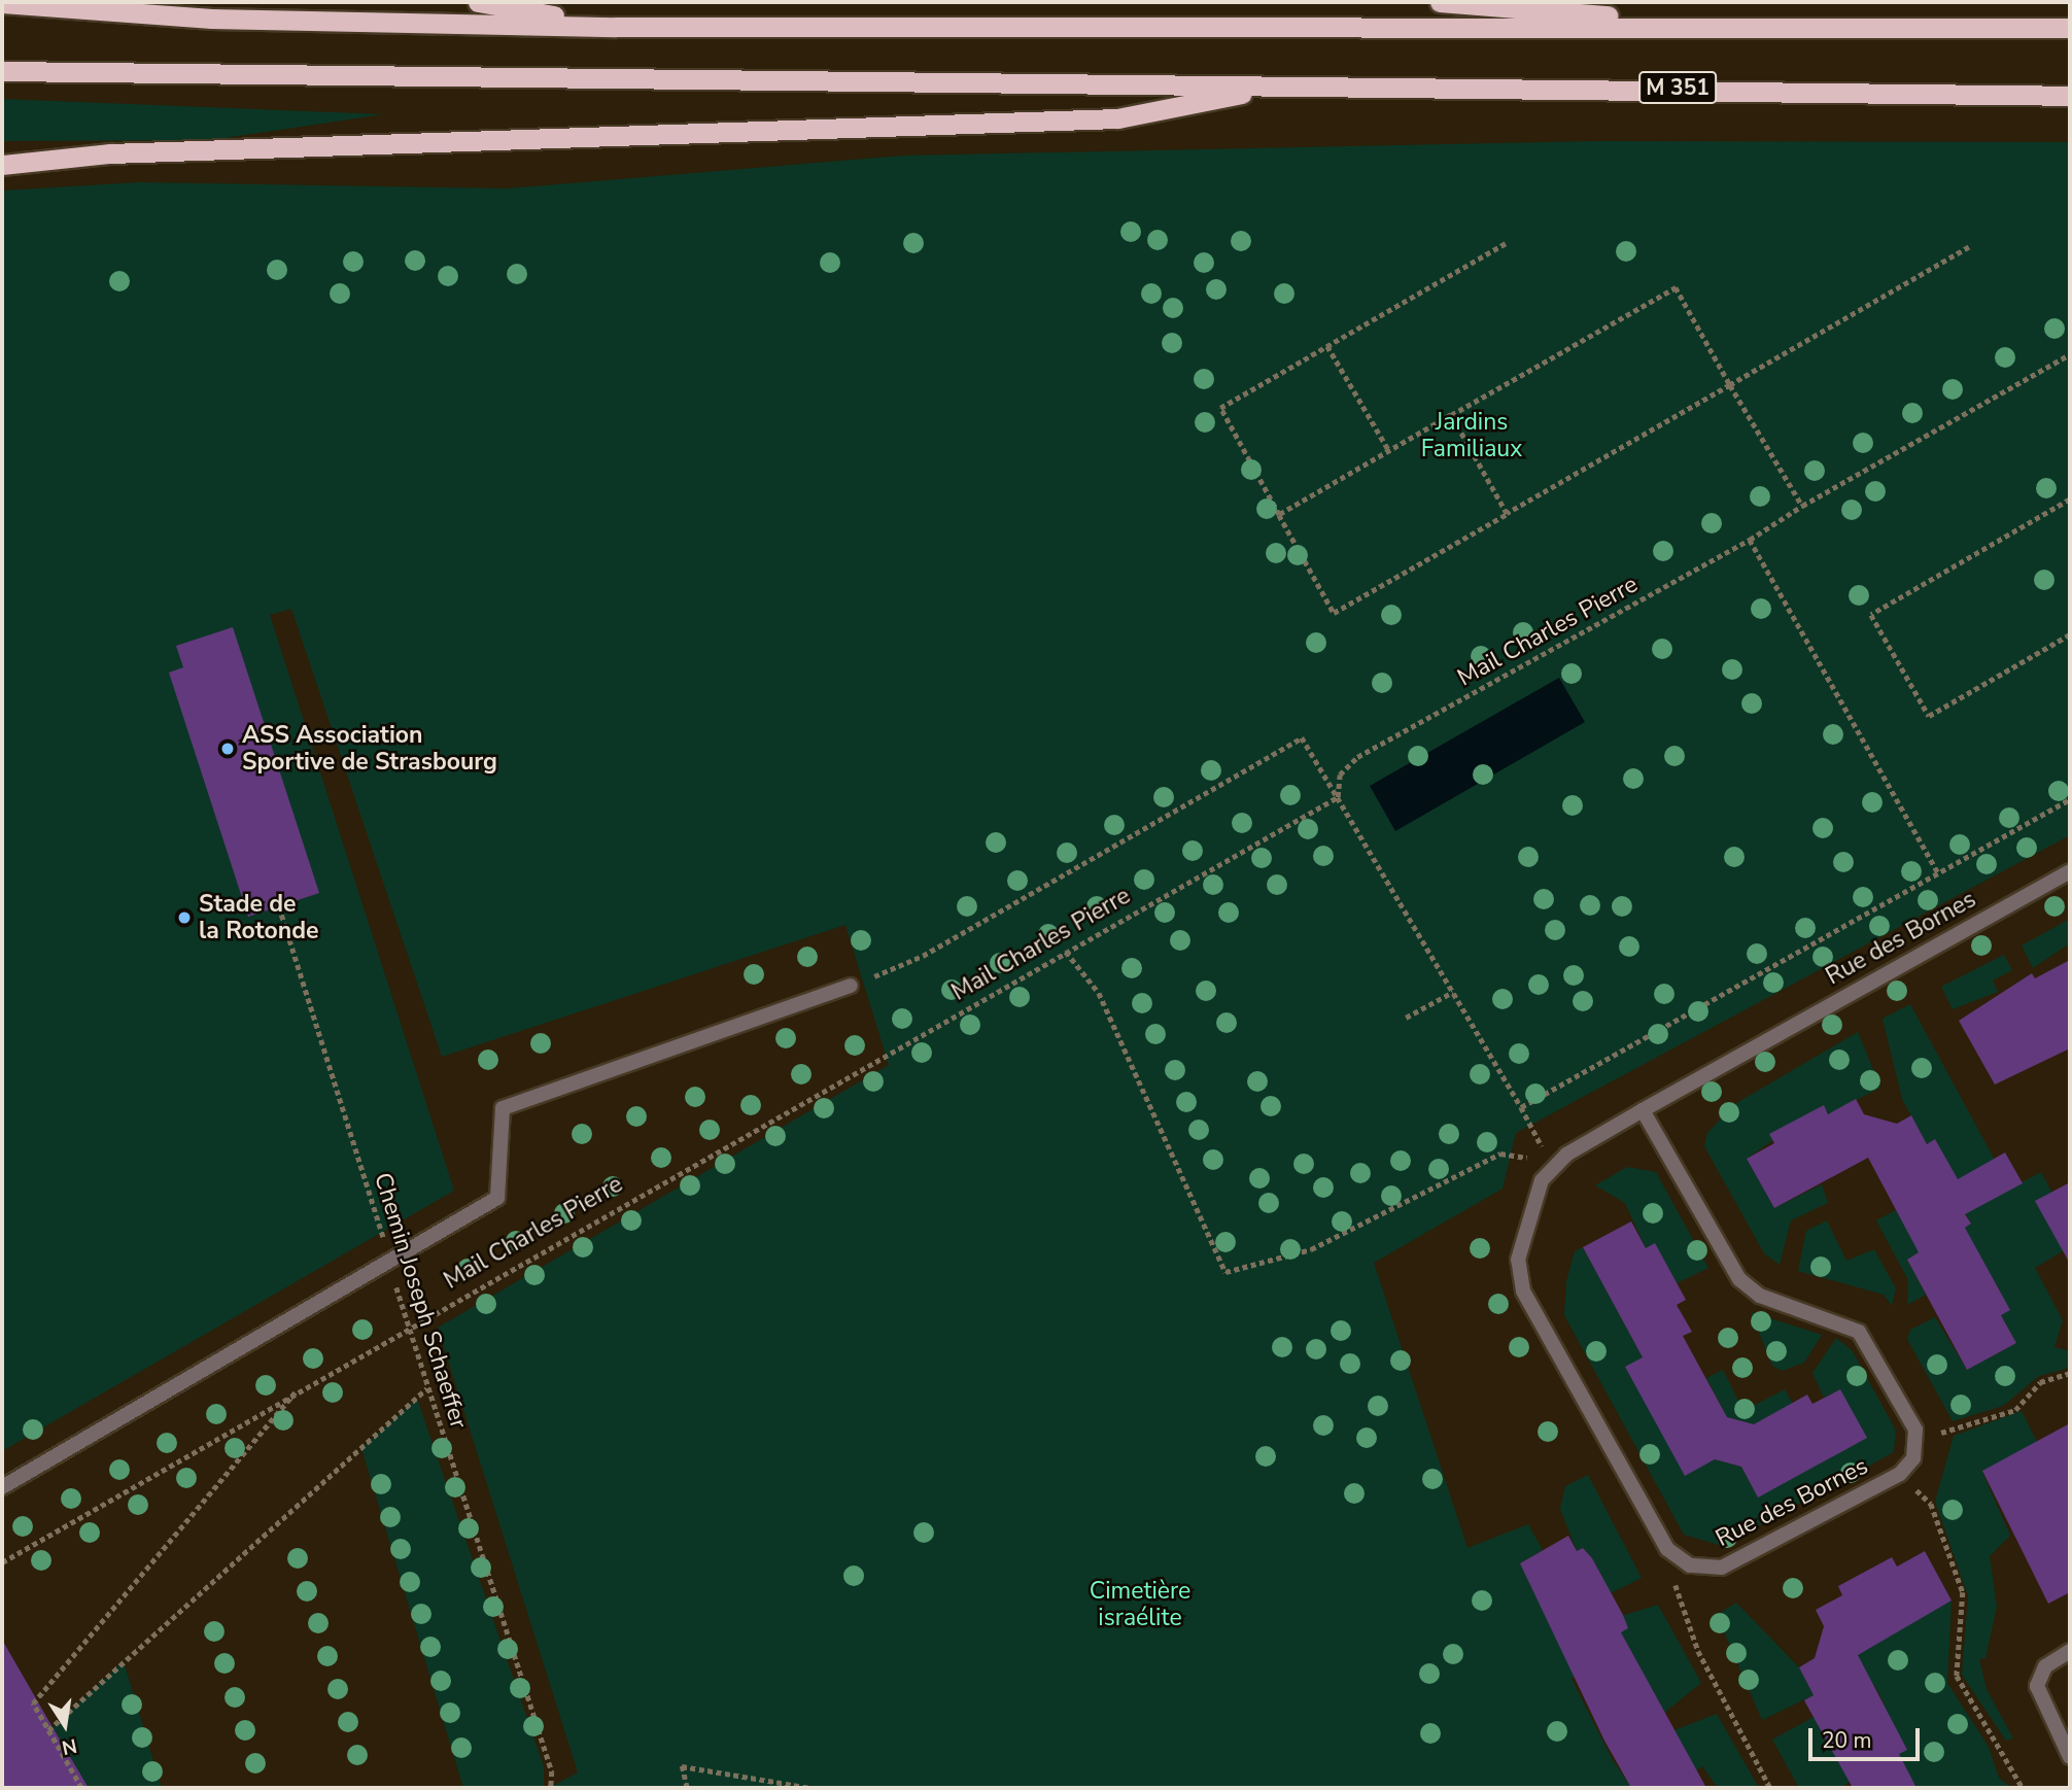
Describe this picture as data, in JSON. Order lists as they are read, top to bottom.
{
  "streets": {
    "highway": ["M 351"],
    "street": ["Rue des Bornes"],
    "path": ["Mail Charles Pierre", "Chemin Joseph Schaeffer"]
  },
  "crossings": [
    ["Mail Charles Pierre", "Chemin Joseph Schaeffer"]
  ],
  "parks": ["Jardins Familiaux", "Cimetière israélite"],
  "places": ["ASS Association Sportive de Strasbourg", "Stade de la Rotonde"],
  "scale_bar": "20 m",
  "north": "bottom"
}
